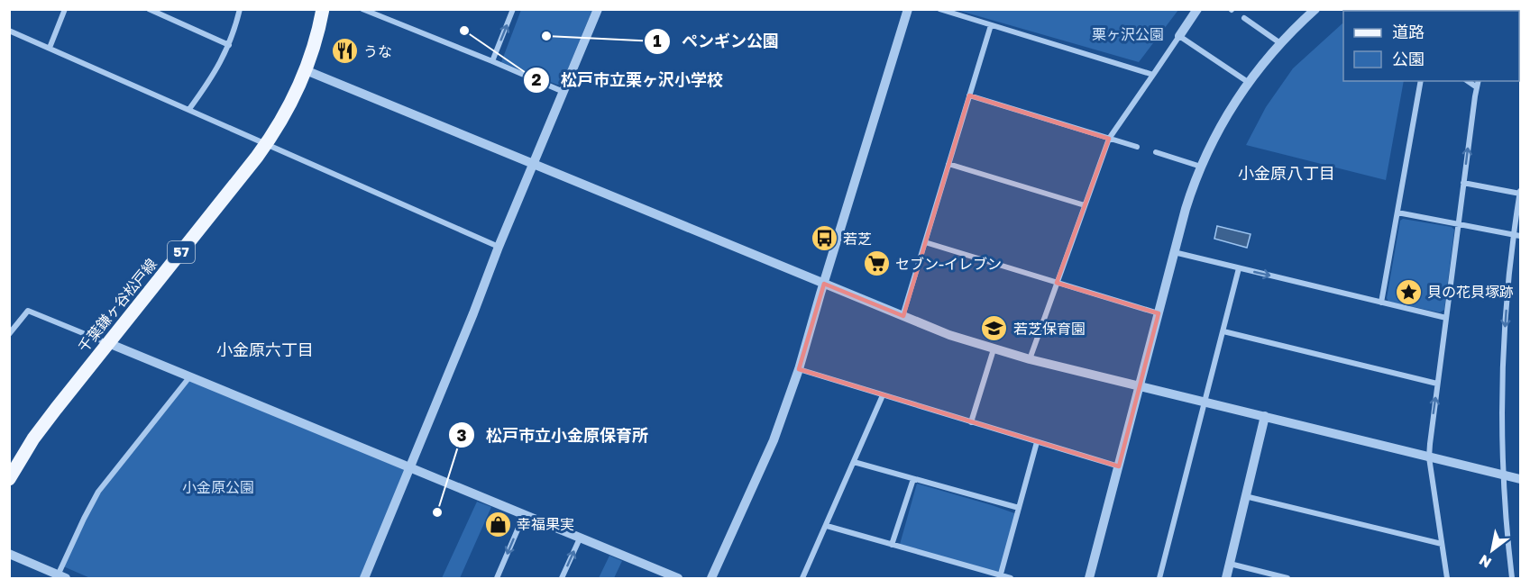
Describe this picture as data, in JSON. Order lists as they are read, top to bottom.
{
  "streets": {
    "main road": ["57", "千葉鎌ヶ谷松戸線"]
  },
  "districts": ["小金原八丁目", "小金原六丁目"],
  "parks": ["栗ヶ沢公園", "小金原公園"],
  "places": {
    "other": ["松戸市立栗ヶ沢小学校", "ペンギン公園", "松戸市立小金原保育所"],
    "restaurant": ["うな"],
    "bus stop": ["若芝"],
    "supermarket": ["セブン-イレブン"],
    "place": ["貝の花貝塚跡"],
    "school or university": ["若芝保育園"],
    "shop": ["幸福果実"]
  },
  "legend": ["道路", "公園"],
  "north": "bottom left"
}
